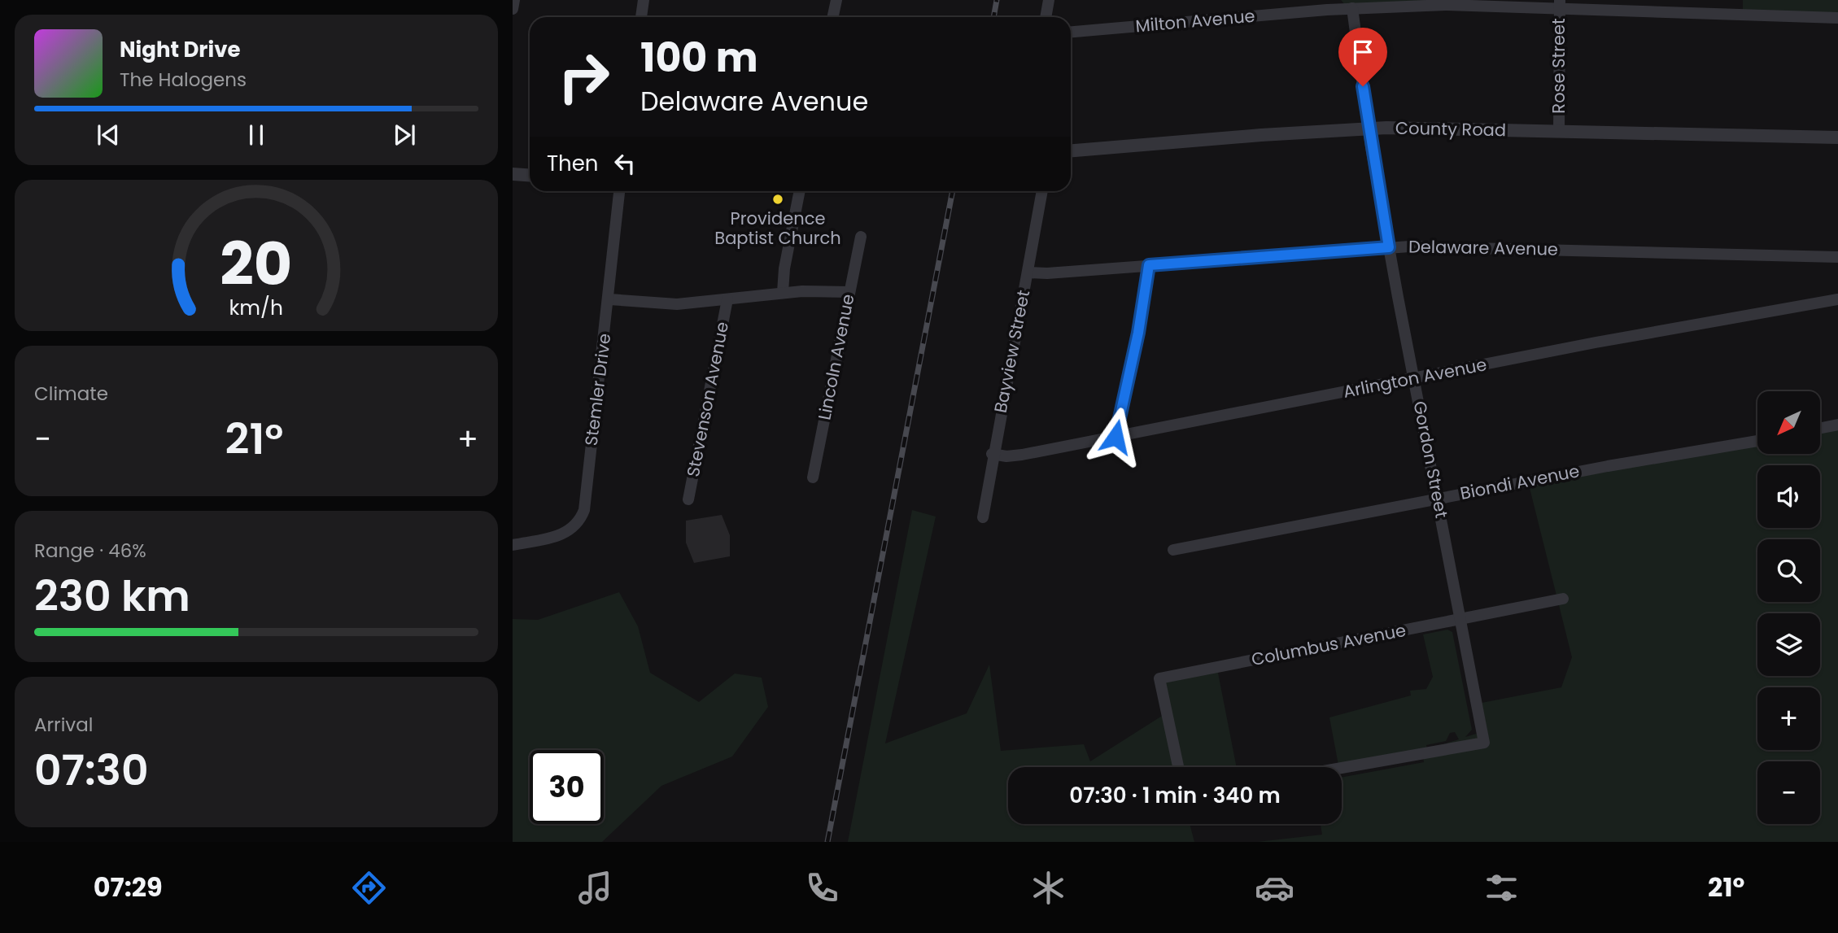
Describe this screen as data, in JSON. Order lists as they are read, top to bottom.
{
  "streets": {
    "street": [
      "Milton Avenue",
      "Rose Street",
      "County Road",
      "Delaware Avenue",
      "Bayview Street",
      "Lincoln Avenue",
      "Arlington Avenue",
      "Stemler Drive",
      "Stevenson Avenue",
      "Gordon Street",
      "Biondi Avenue",
      "Columbus Avenue"
    ]
  },
  "crossings": [
    ["Milton Avenue", "Rose Street"],
    ["Milton Avenue", "Gordon Street"],
    ["Rose Street", "County Road"],
    ["County Road", "Gordon Street"],
    ["Delaware Avenue", "Bayview Street"],
    ["Delaware Avenue", "Gordon Street"],
    ["Bayview Street", "Arlington Avenue"],
    ["Arlington Avenue", "Gordon Street"],
    ["Gordon Street", "Biondi Avenue"],
    ["Gordon Street", "Columbus Avenue"]
  ],
  "places": ["Providence Baptist Church"],
  "north": "bottom left",
  "page": {
    "turn": ["100 m", "Delaware Avenue"],
    "song": ["Night Drive", "The Halogens"],
    "then": "Then",
    "tile": [
      "Climate",
      ["Range · 46%", "230 km"],
      ["Arrival", "07:30"]
    ],
    "map_buttons": ["+", "−"],
    "heat": ["−", "21°", "+"],
    "limit": "30",
    "trip": "07:30 · 1 min · 340 m",
    "tabs": ["07:29", "21°"],
    "gauge": ["20", "km/h"]
  }
}
